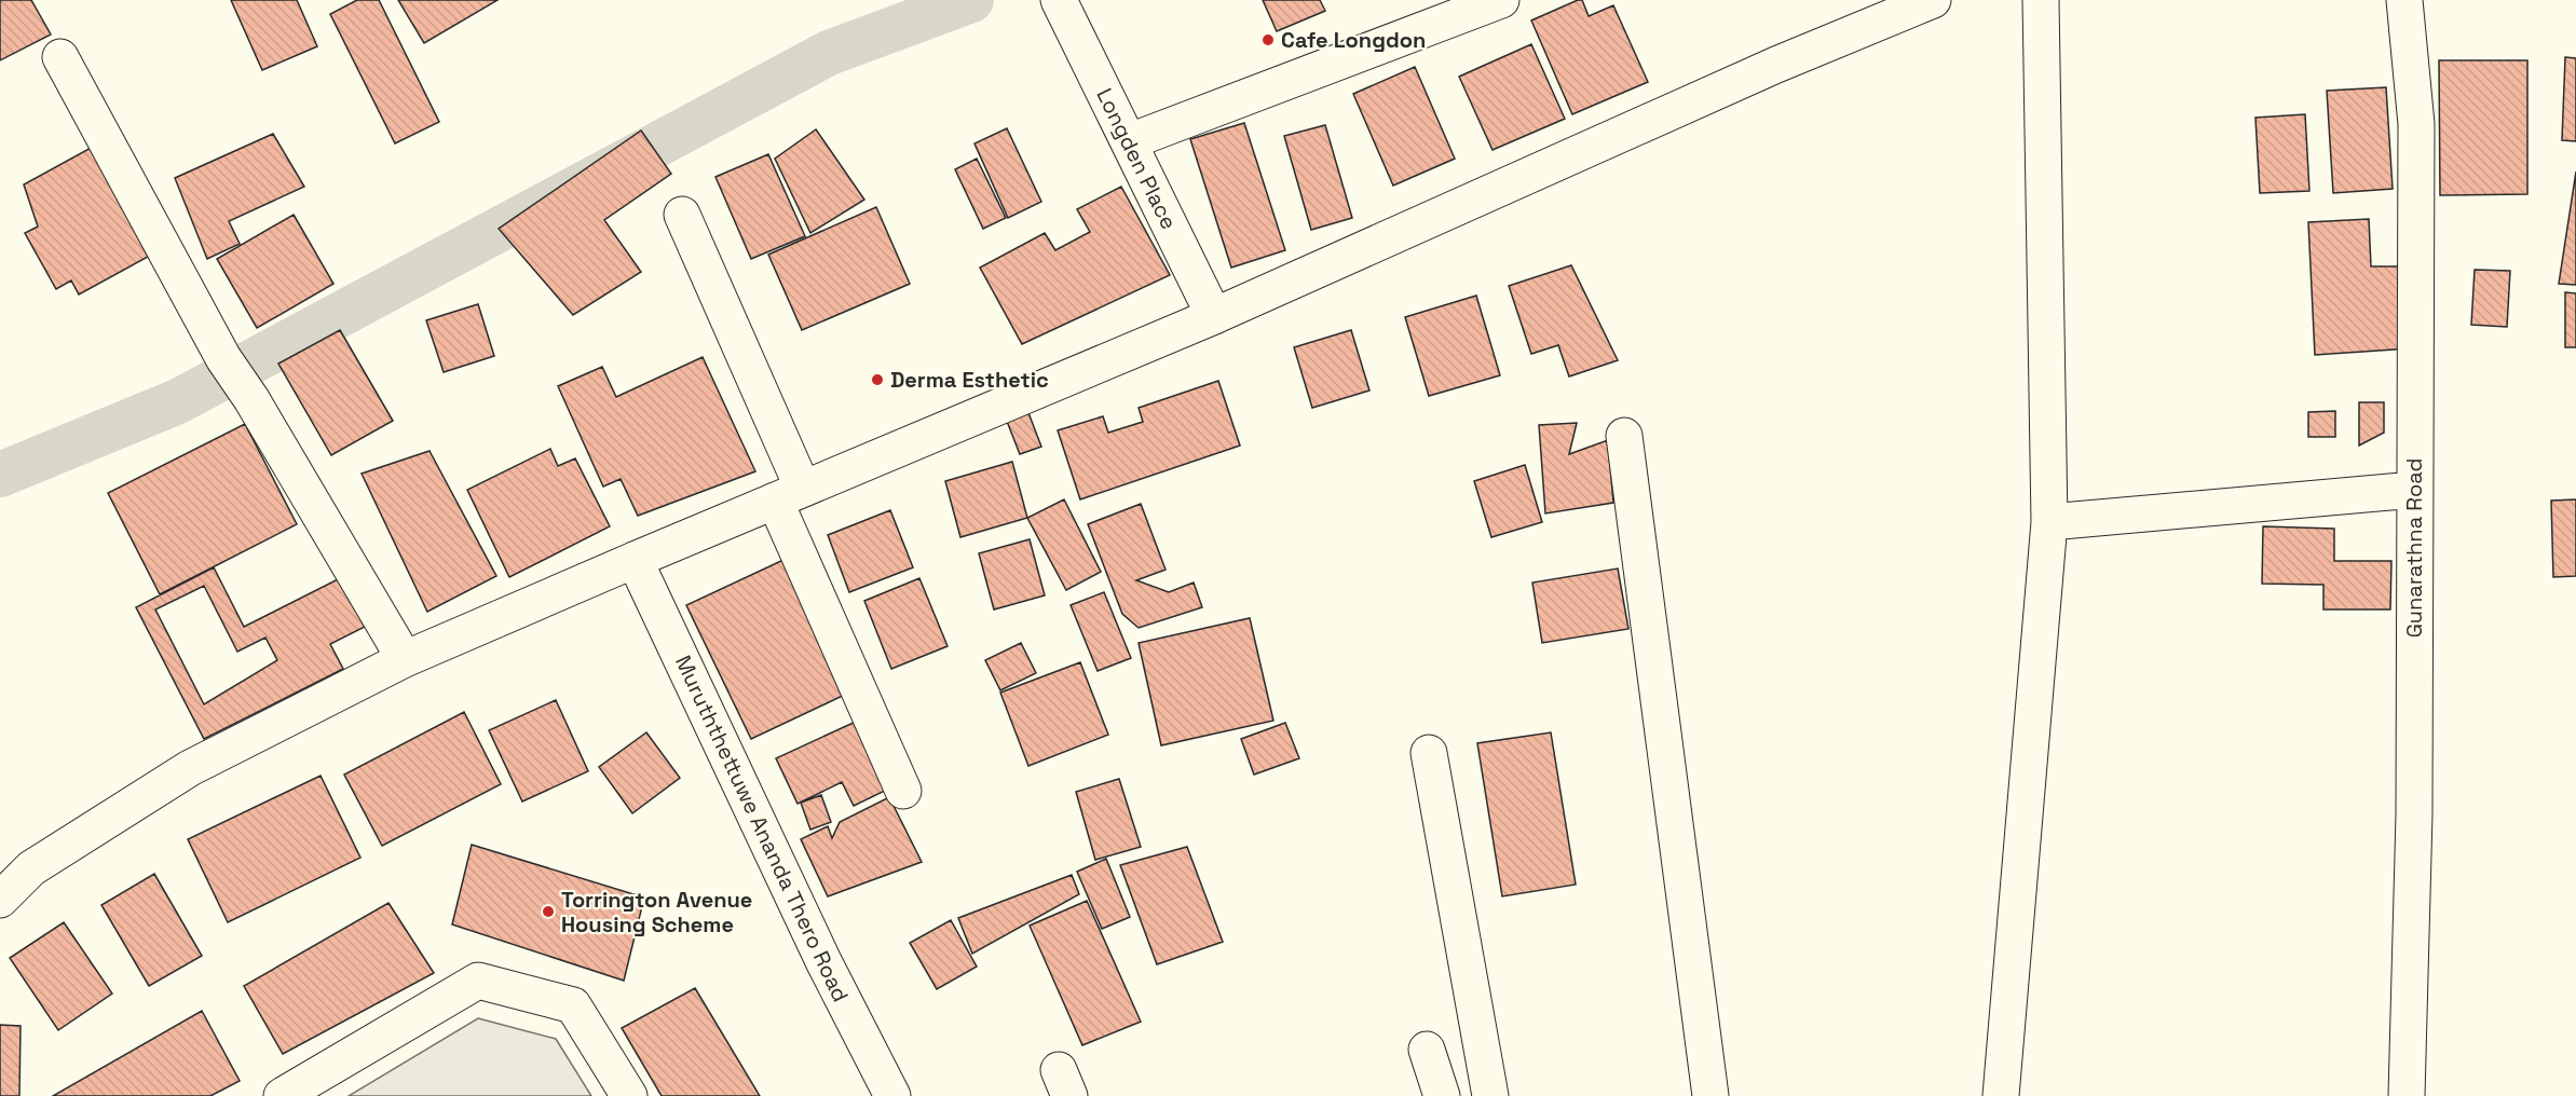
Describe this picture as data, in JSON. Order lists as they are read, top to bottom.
{
  "streets": {
    "street": ["Longden Place", "Gunarathna Road", "Muruththettuwe Ananda Thero Road"]
  },
  "places": ["Cafe Longdon", "Derma Esthetic", "Torrington Avenue Housing Scheme"]
}
